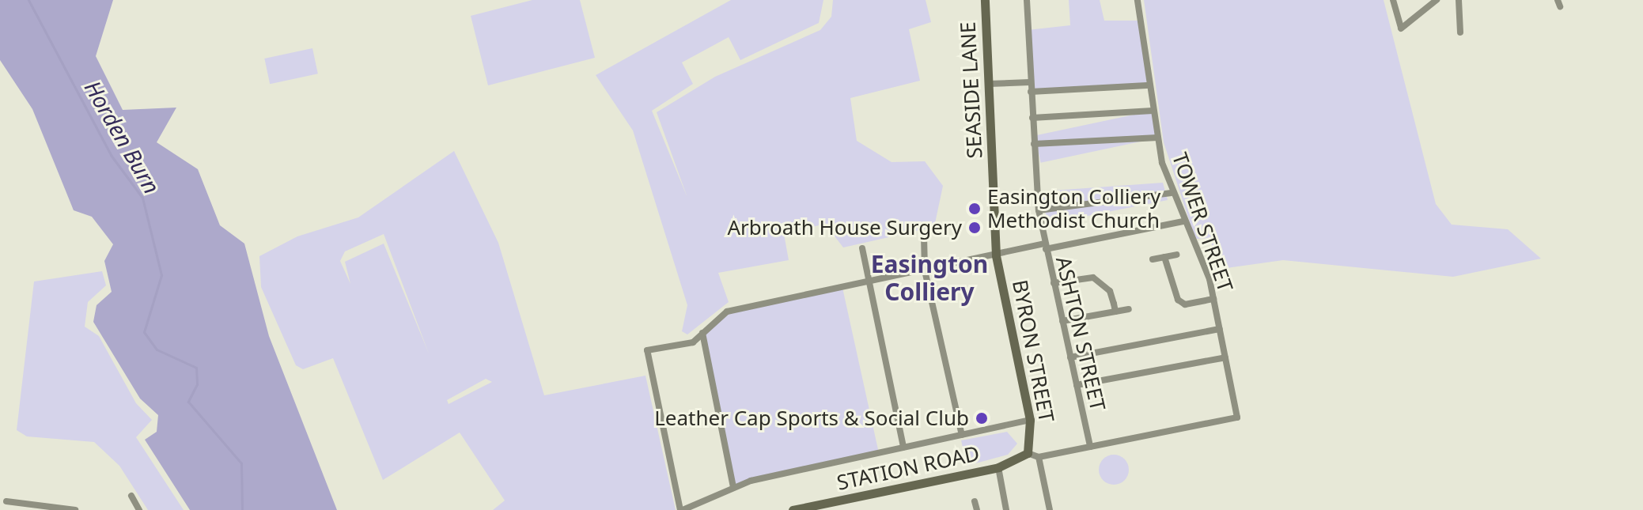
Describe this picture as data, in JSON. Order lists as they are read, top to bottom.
{
  "streets": {
    "main road": ["SEASIDE LANE", "BYRON STREET", "STATION ROAD"],
    "street": ["TOWER STREET", "ASHTON STREET"]
  },
  "crossings": [
    ["SEASIDE LANE", "BYRON STREET"],
    ["TOWER STREET", "ASHTON STREET"],
    ["BYRON STREET", "STATION ROAD"]
  ],
  "districts": ["Easington Colliery"],
  "water": ["Horden Burn"],
  "places": ["Easington Colliery Methodist Church", "Arbroath House Surgery", "Leather Cap Sports & Social Club"]
}
